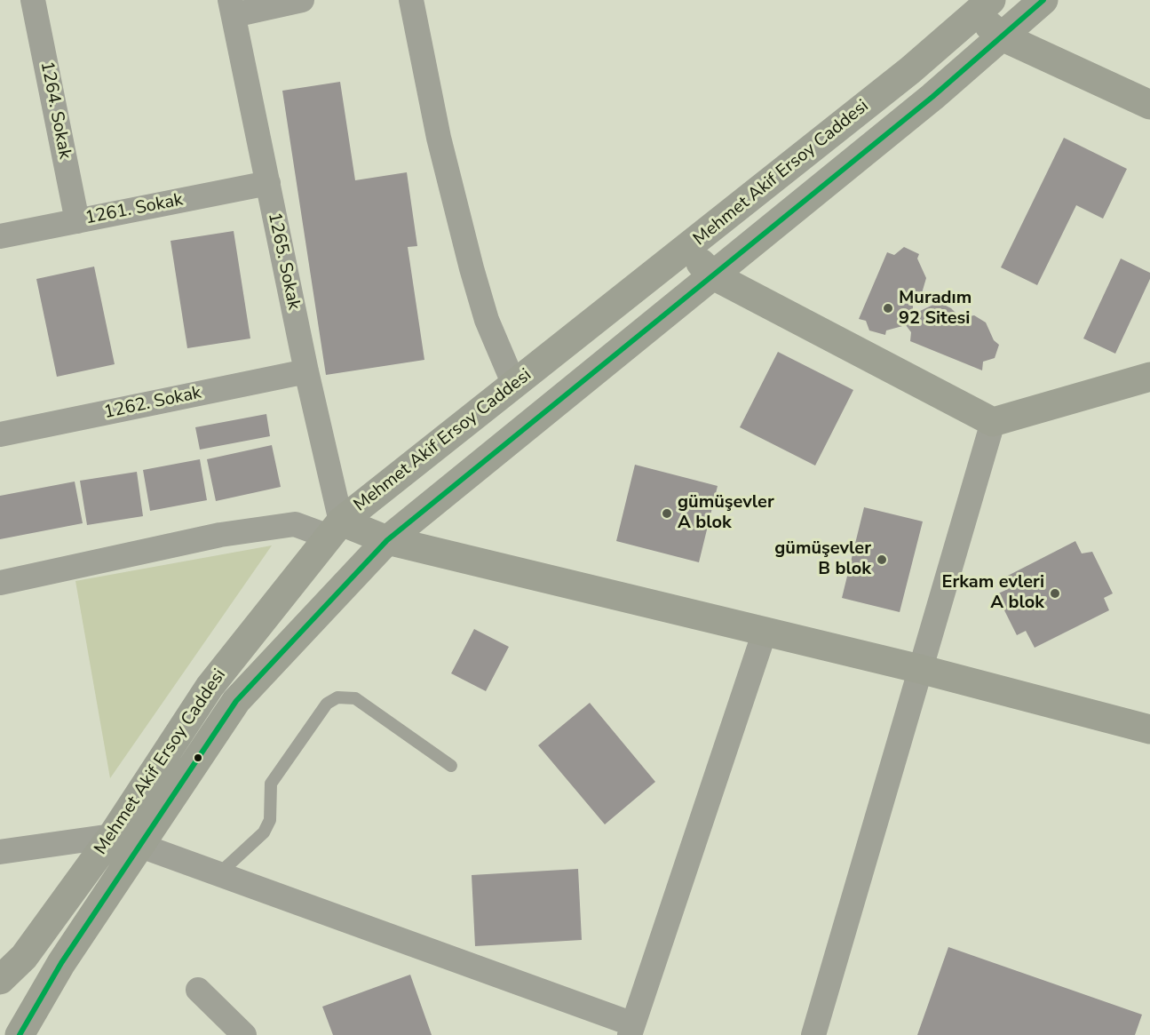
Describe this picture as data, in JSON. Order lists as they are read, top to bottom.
{
  "streets": {
    "main road": ["Mehmet Akif Ersoy Caddesi"],
    "street": [
      "1264. Sokak",
      "1261. Sokak",
      "1265. Sokak",
      "1262. Sokak"
    ]
  },
  "crossings": [
    ["1264. Sokak", "1261. Sokak"],
    ["Mehmet Akif Ersoy Caddesi", "1265. Sokak"],
    ["1261. Sokak", "1265. Sokak"],
    ["1265. Sokak", "1262. Sokak"]
  ],
  "places": [
    "Muradım 92 Sitesi",
    "gümüşevler A blok",
    "gümüşevler B blok",
    "Erkam evleri A blok"
  ]
}
